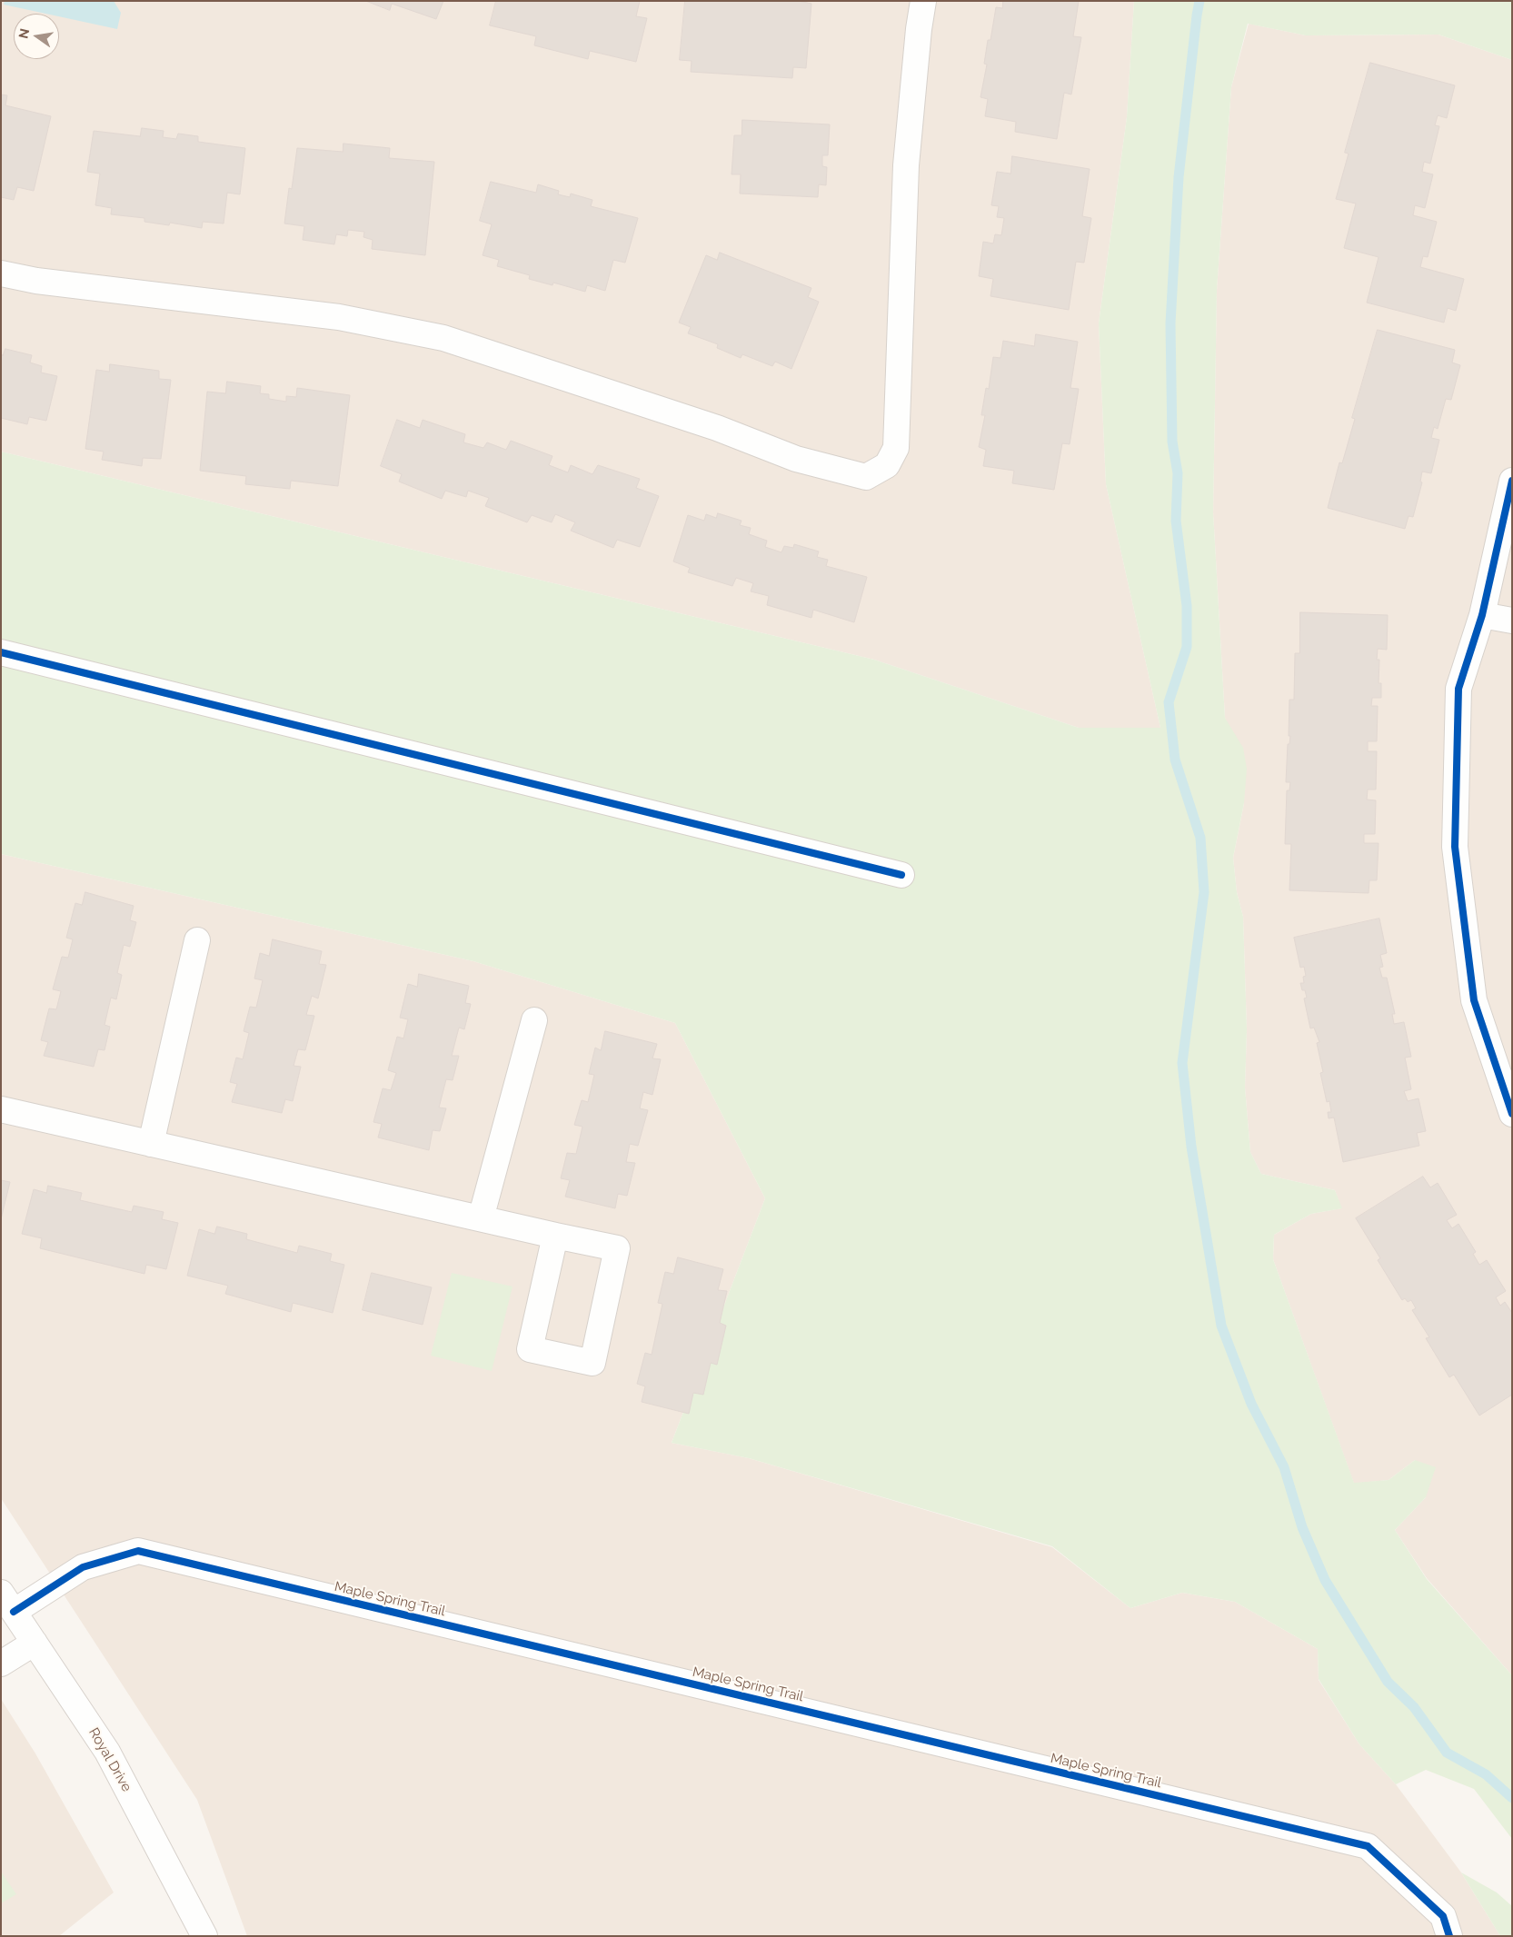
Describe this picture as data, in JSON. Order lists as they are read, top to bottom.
{
  "streets": {
    "street": ["Maple Spring Trail", "Royal Drive"]
  },
  "crossings": [
    ["Maple Spring Trail", "Royal Drive"]
  ],
  "north": "left"
}
